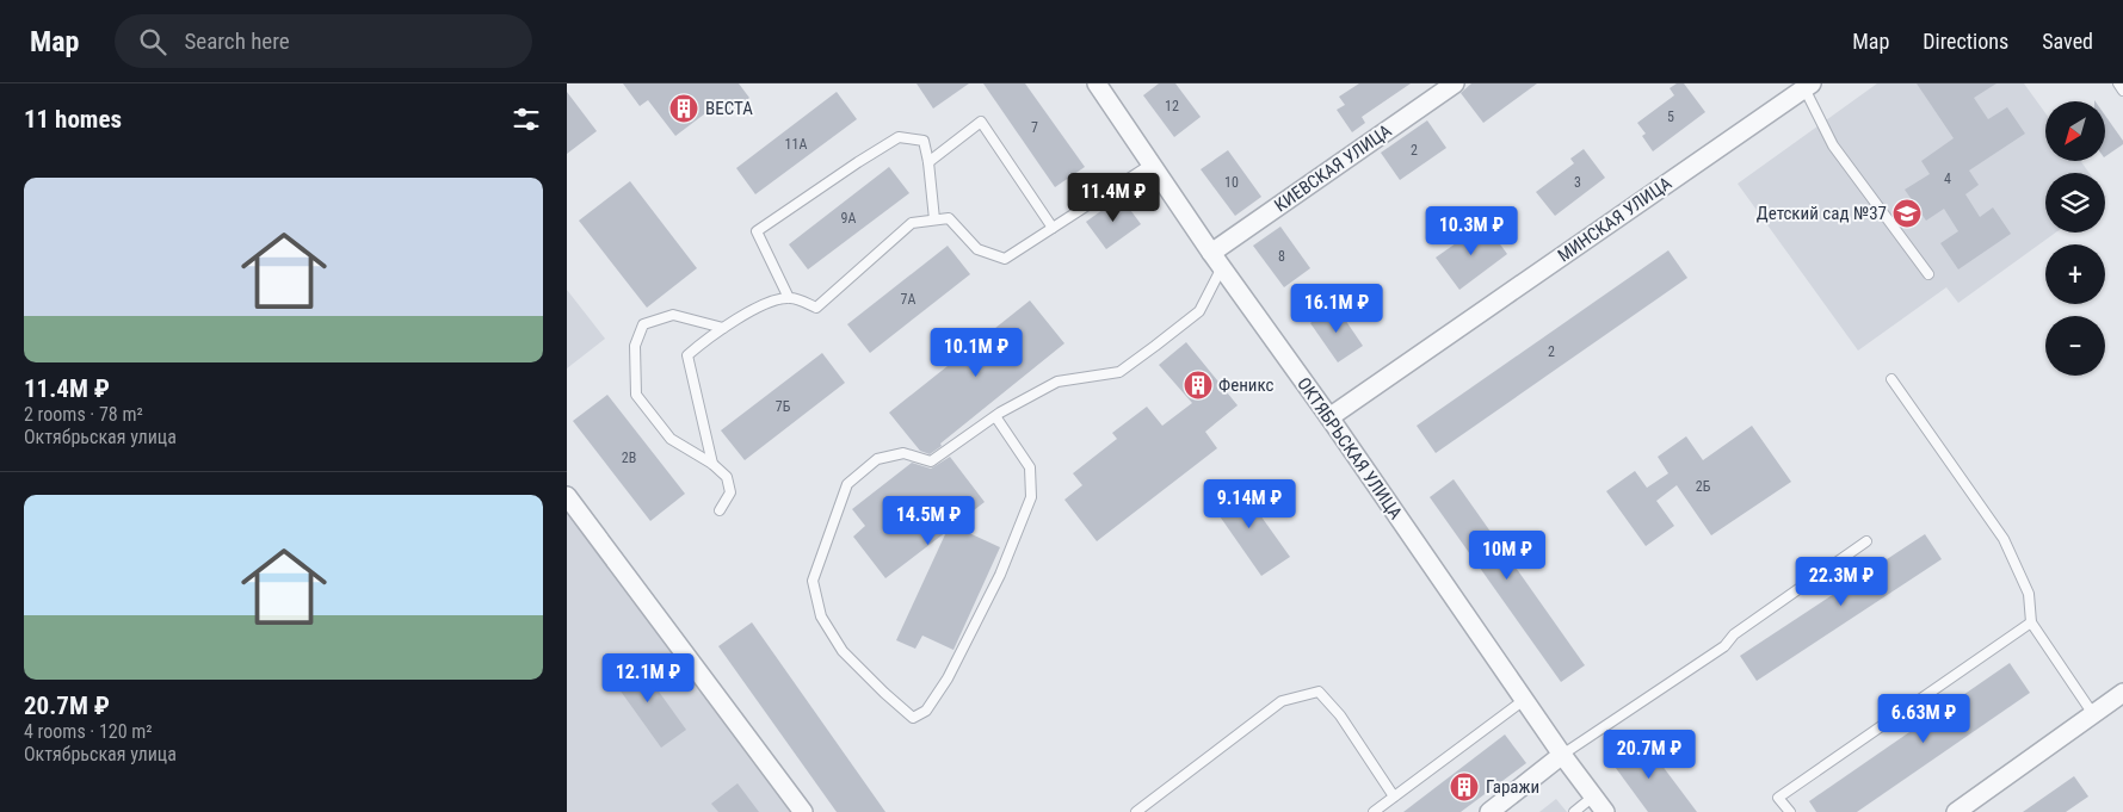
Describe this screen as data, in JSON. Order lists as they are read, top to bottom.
{
  "streets": {
    "street": ["КИЕВСКАЯ УЛИЦА", "МИНСКАЯ УЛИЦА", "ОКТЯБРЬСКАЯ УЛИЦА"]
  },
  "crossings": [
    ["КИЕВСКАЯ УЛИЦА", "ОКТЯБРЬСКАЯ УЛИЦА"],
    ["МИНСКАЯ УЛИЦА", "ОКТЯБРЬСКАЯ УЛИЦА"]
  ],
  "places": {
    "building": ["ВЕСТА", "Феникс", "Гаражи"],
    "school or university": ["Детский сад №37"]
  },
  "house_numbers": [
    "12",
    "5",
    "7",
    "11А",
    "2",
    "4",
    "10",
    "3",
    "9А",
    "8",
    "7А",
    "2",
    "7Б",
    "2В",
    "2Б"
  ],
  "north": "bottom left",
  "page": {
    "header": "Map",
    "search": "Search here",
    "nav": ["Map", "Directions", "Saved"],
    "heading": "11 homes",
    "map_buttons": ["+", "−"],
    "list": [
      {
        "name": "11.4M ₽",
        "note": "2 rooms · 78 m² · Октябрьская улица"
      },
      {
        "name": "20.7M ₽",
        "note": "4 rooms · 120 m² · Октябрьская улица"
      }
    ],
    "price": [
      "11.4M ₽",
      "10.3M ₽",
      "16.1M ₽",
      "10.1M ₽",
      "9.14M ₽",
      "14.5M ₽",
      "10M ₽",
      "22.3M ₽",
      "12.1M ₽",
      "6.63M ₽",
      "20.7M ₽"
    ]
  }
}
